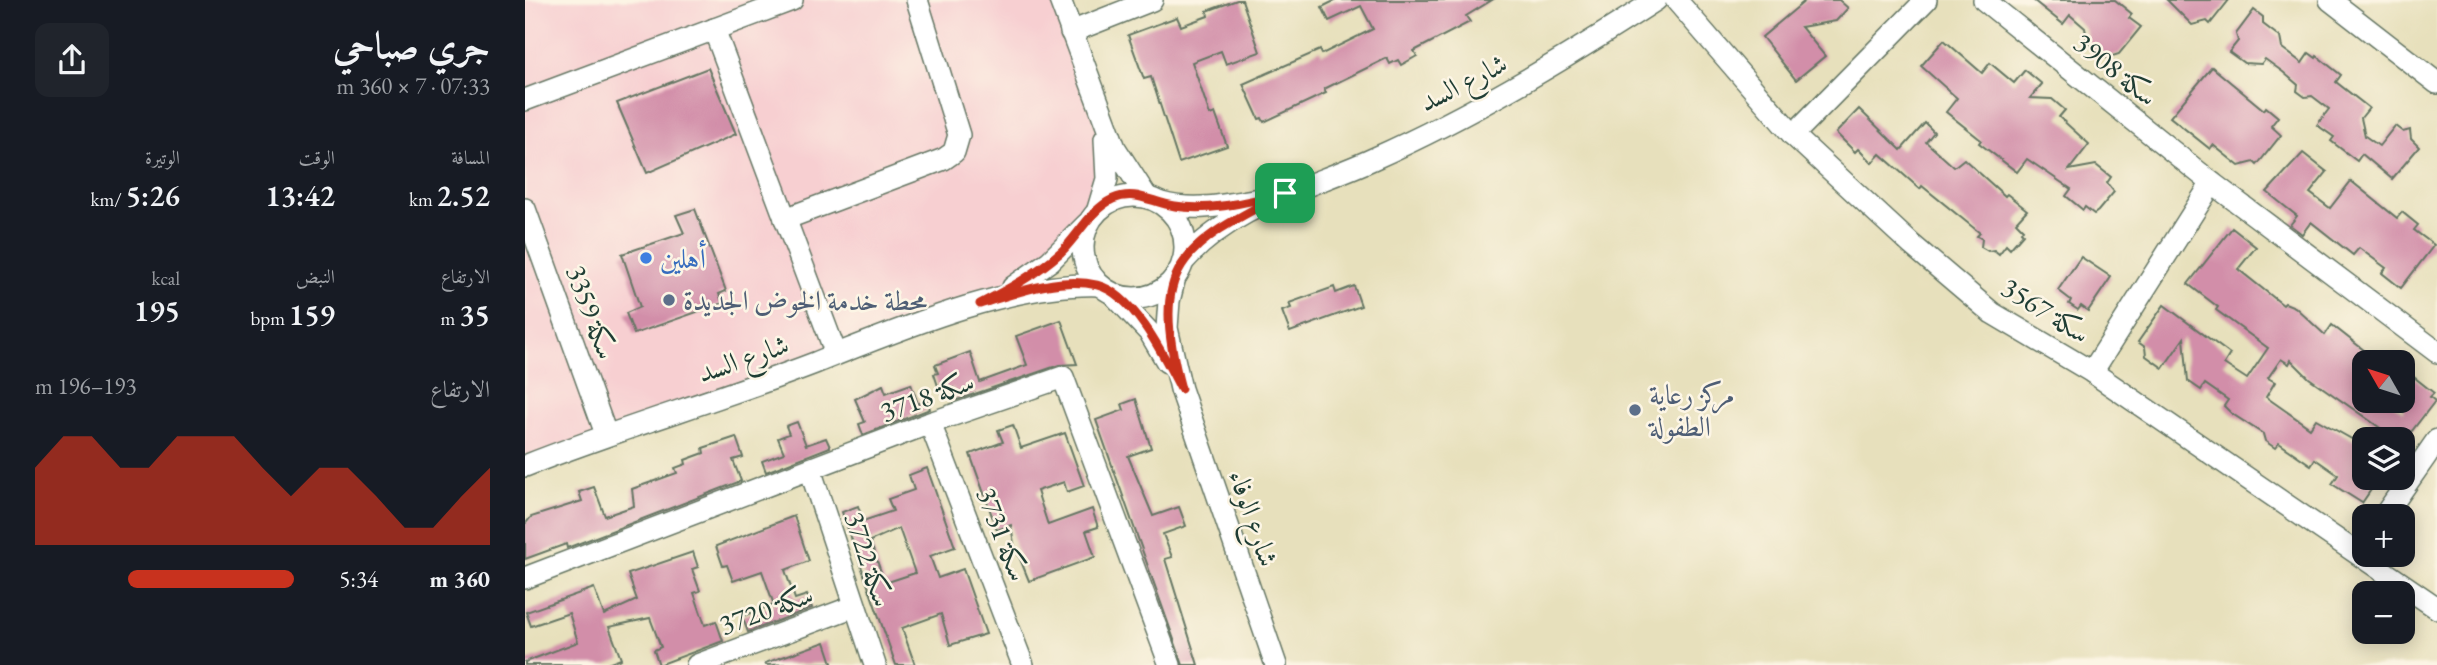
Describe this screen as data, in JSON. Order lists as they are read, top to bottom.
{
  "streets": {
    "street": [
      "سكة 3908",
      "شارع السد",
      "سكة 3567",
      "سكة 3359",
      "سكة 3718",
      "شارع الوفاء",
      "سكة 3731",
      "سكة 3722",
      "سكة 3720"
    ]
  },
  "crossings": [
    ["شارع السد", "سكة 3359"],
    ["شارع السد", "شارع الوفاء"],
    ["سكة 3718", "سكة 3731"],
    ["سكة 3718", "سكة 3722"],
    ["سكة 3722", "سكة 3720"]
  ],
  "places": ["أهلين", "محطة خدمة الخوض الجديدة", "مركز رعاية الطفولة"],
  "north": "top left",
  "page": {
    "heading": ["جري صباحي", "07:33 · 7 × 360 m"],
    "stats": [
      ["المسافة", "2.52 km"],
      ["الوقت", "13:42"],
      ["الوتيرة", "5:26 /km"],
      ["الارتفاع", "35 m"],
      ["النبض", "159 bpm"],
      ["kcal", "195"]
    ],
    "map_buttons": ["+", "−"],
    "chart": ["الارتفاع", "193–196 m"],
    "list": [
      {
        "name": "360 m",
        "note": "5:34"
      }
    ]
  }
}
